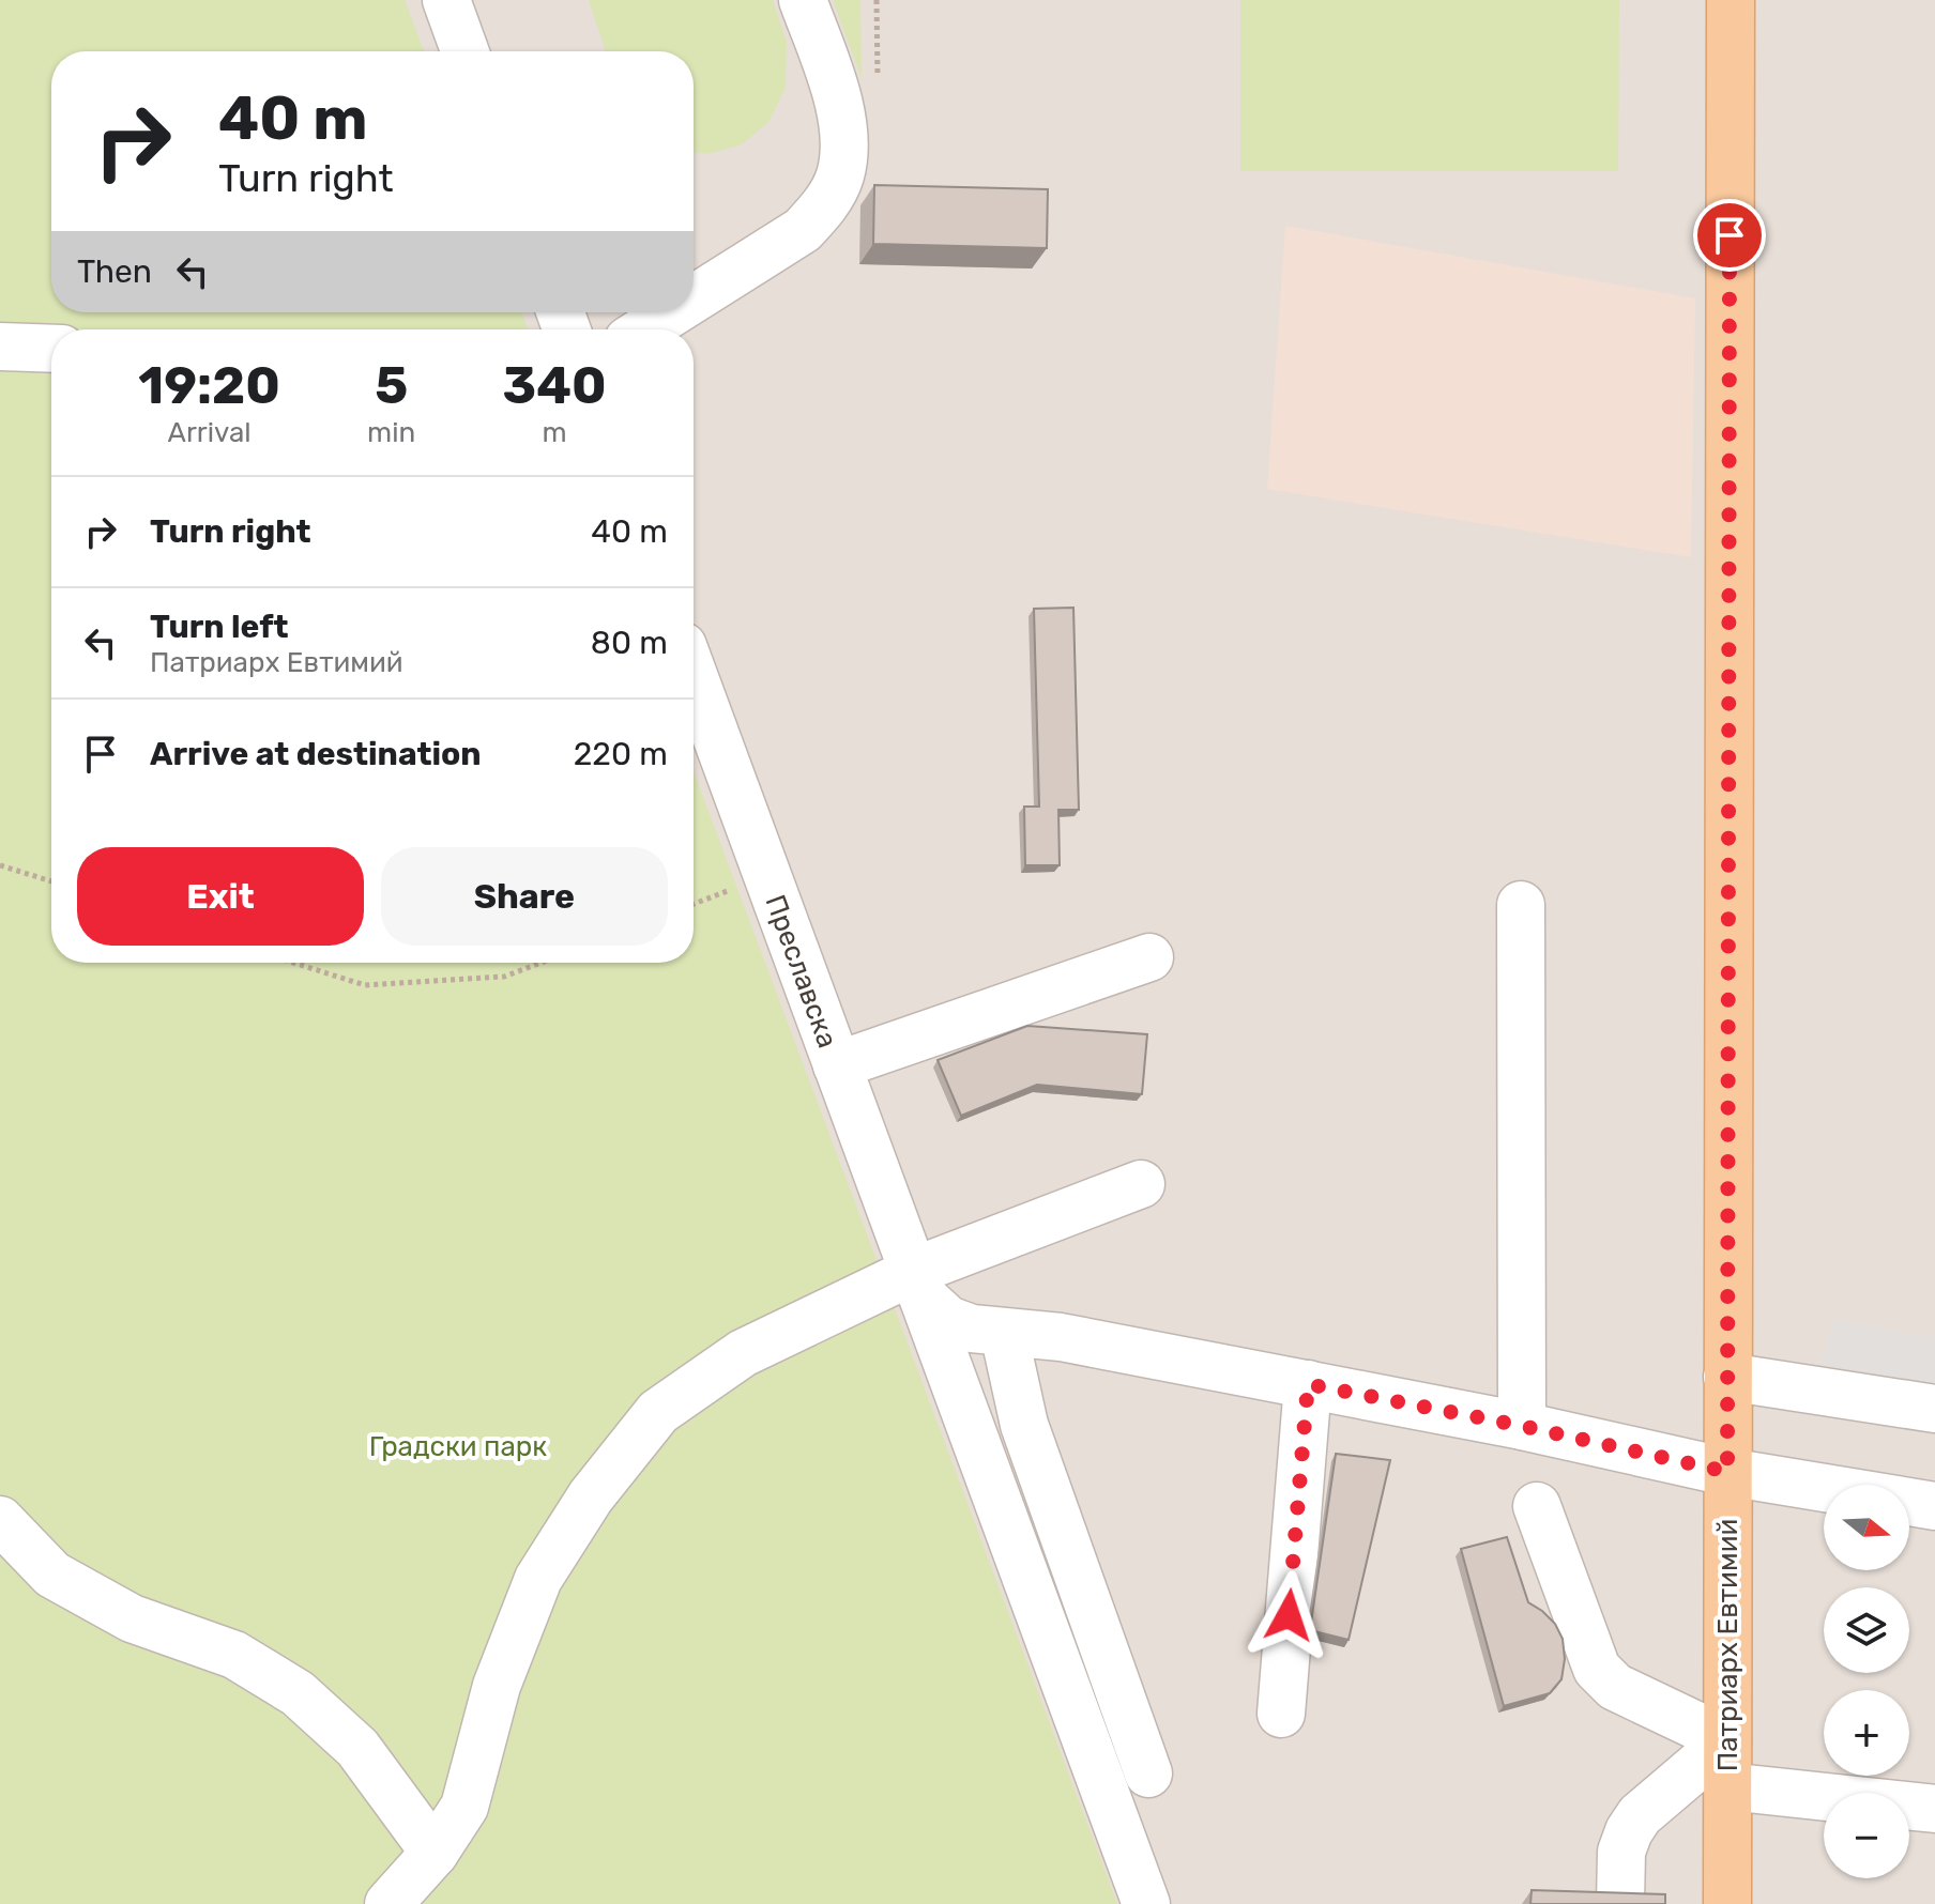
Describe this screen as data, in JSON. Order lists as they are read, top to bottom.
{
  "streets": {
    "main road": ["Патриарх Евтимий"],
    "street": ["Преславска"]
  },
  "parks": ["Градски парк"],
  "north": "right",
  "page": {
    "turn": ["40 m", "Turn right"],
    "then": "Then",
    "eta": [
      "19:20",
      "Arrival",
      "5",
      "min",
      "340",
      "m"
    ],
    "list": [
      {
        "name": "Turn right",
        "value": "40 m"
      },
      {
        "name": "Turn left",
        "note": "Патриарх Евтимий",
        "value": "80 m"
      },
      {
        "name": "Arrive at destination",
        "value": "220 m"
      }
    ],
    "buttons": ["Exit", "Share"],
    "map_buttons": ["+", "−"]
  }
}
